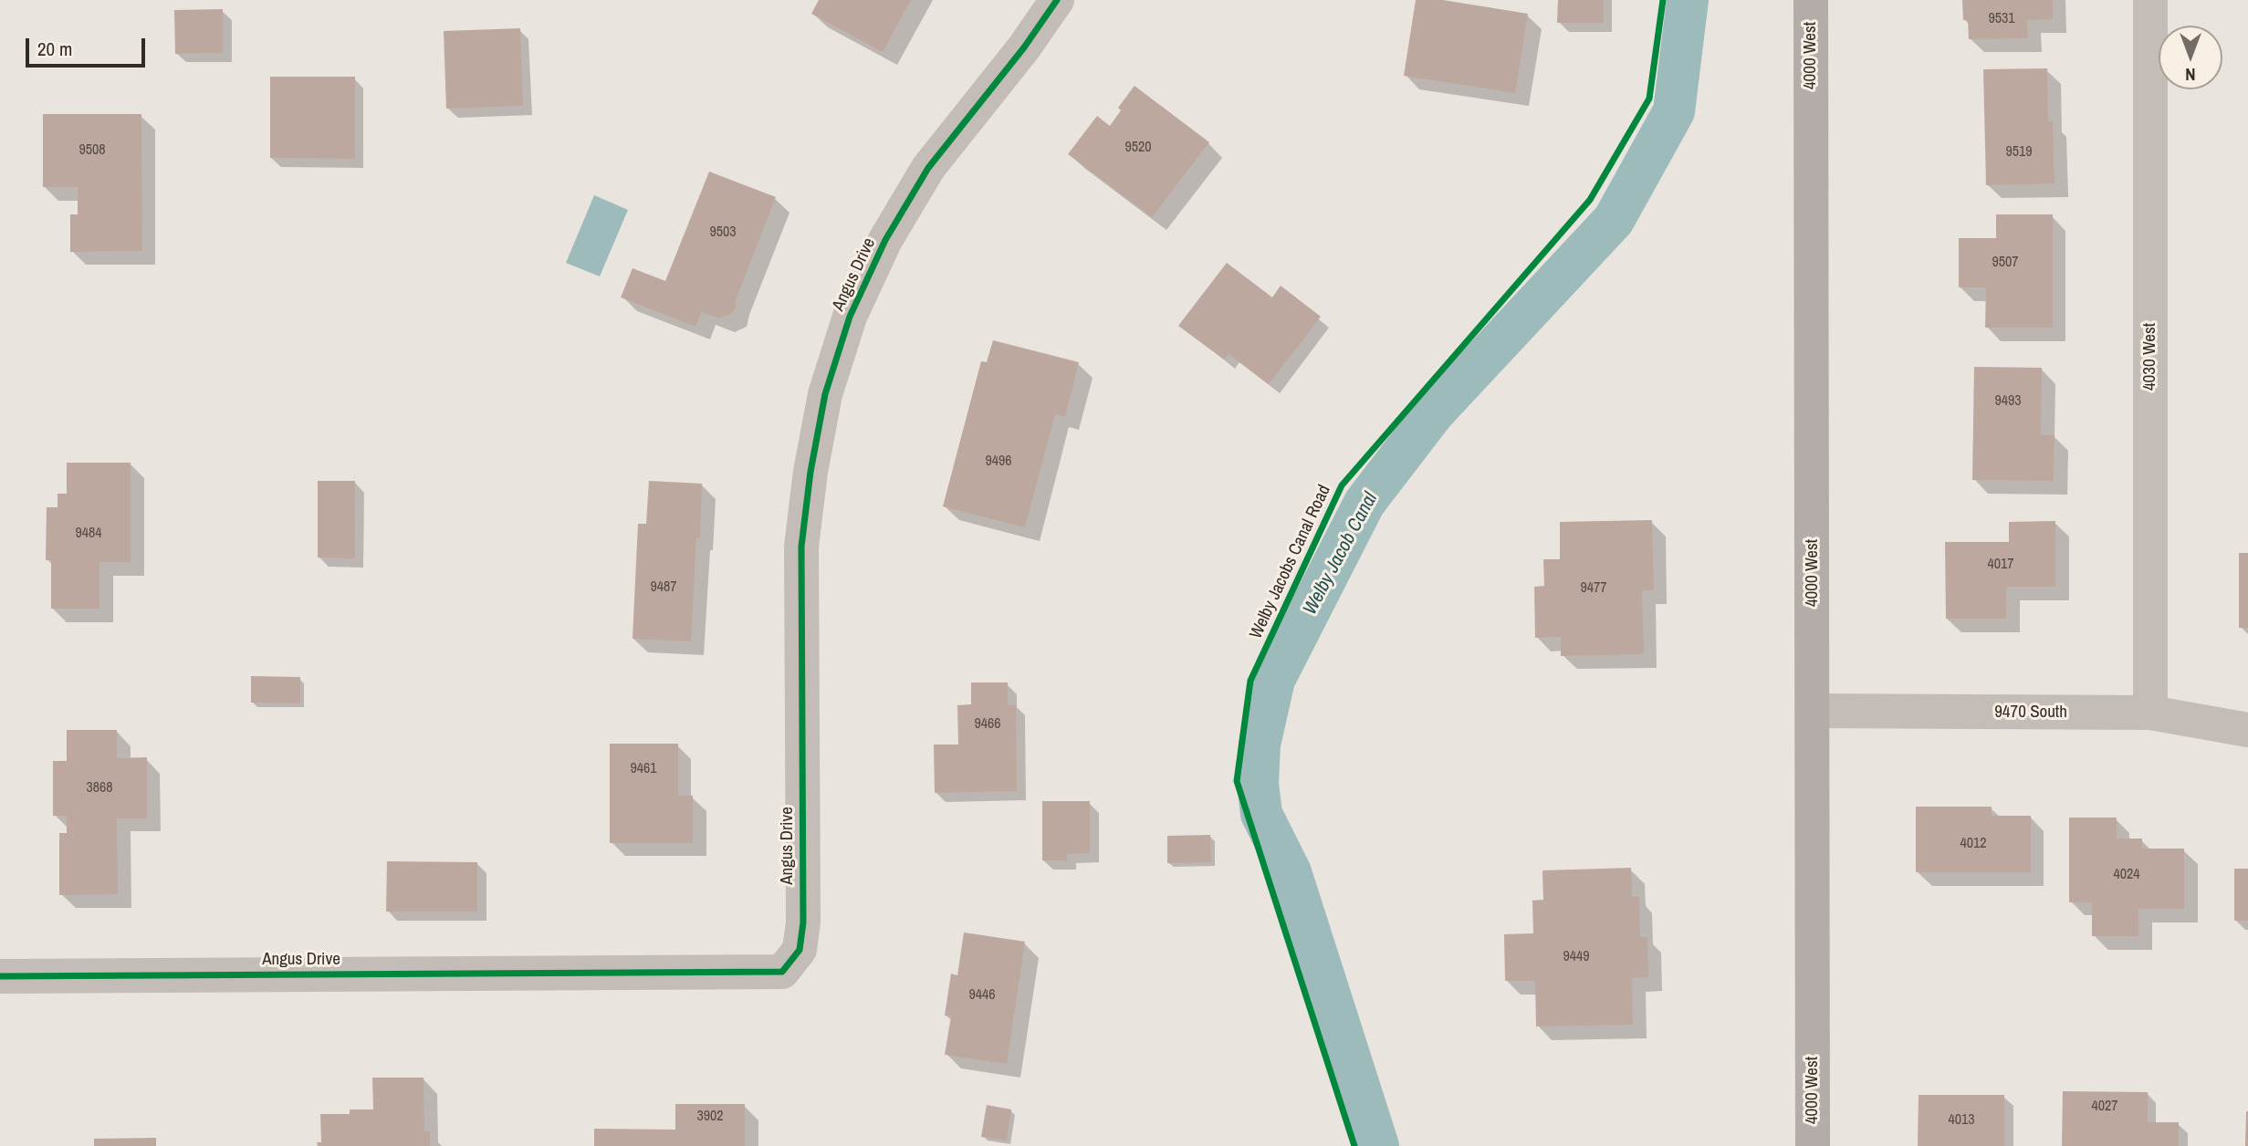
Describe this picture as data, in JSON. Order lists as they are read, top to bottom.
{
  "streets": {
    "main road": ["4000 West"],
    "street": ["Angus Drive", "4030 West", "9470 South"],
    "cycle path": ["Welby Jacobs Canal Road"]
  },
  "crossings": [
    ["4000 West", "9470 South"],
    ["4030 West", "9470 South"]
  ],
  "water": ["Welby Jacob Canal"],
  "house_numbers": [
    "9531",
    "9520",
    "9508",
    "9519",
    "9503",
    "9507",
    "9493",
    "9496",
    "9484",
    "4017",
    "9487",
    "9477",
    "9466",
    "9461",
    "3868",
    "4012",
    "4024",
    "9449",
    "9446",
    "4027",
    "3902",
    "4013"
  ],
  "scale_bar": "20 m",
  "north": "bottom"
}
